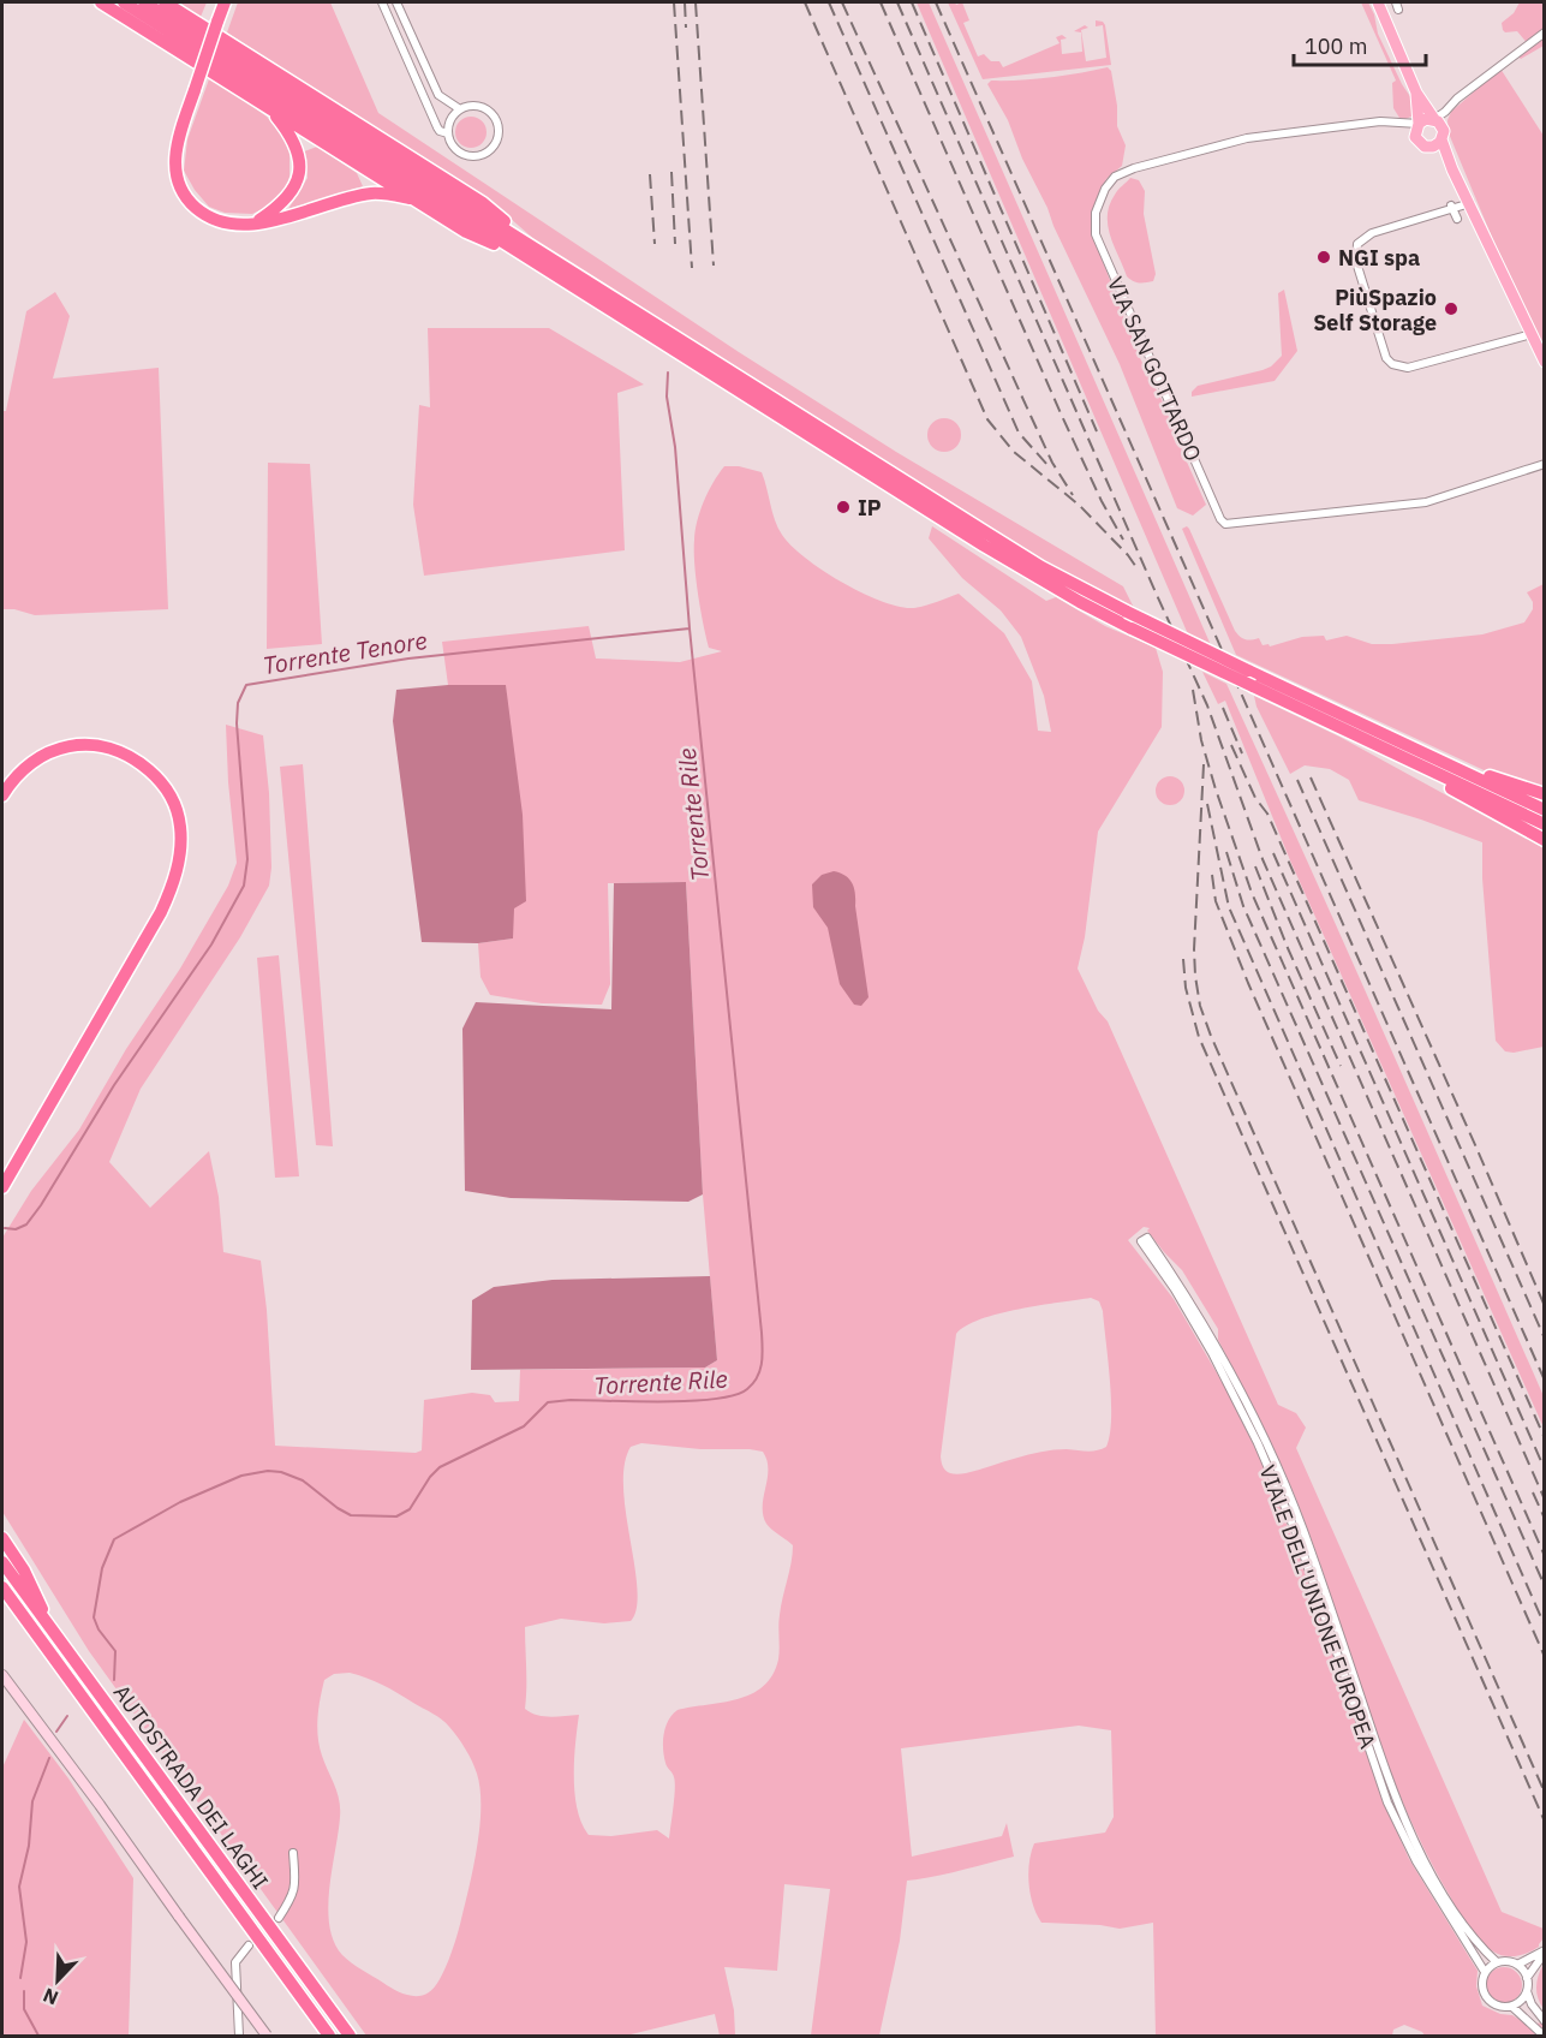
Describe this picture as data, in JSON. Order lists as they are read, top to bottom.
{
  "streets": {
    "highway": ["AUTOSTRADA DEI LAGHI"],
    "street": ["VIA SAN GOTTARDO", "VIALE DELL'UNIONE EUROPEA"]
  },
  "water": ["Torrente Tenore", "Torrente Rile"],
  "places": ["NGI spa", "PiùSpazio Self Storage", "IP"],
  "scale_bar": "100 m",
  "north": "bottom left"
}
